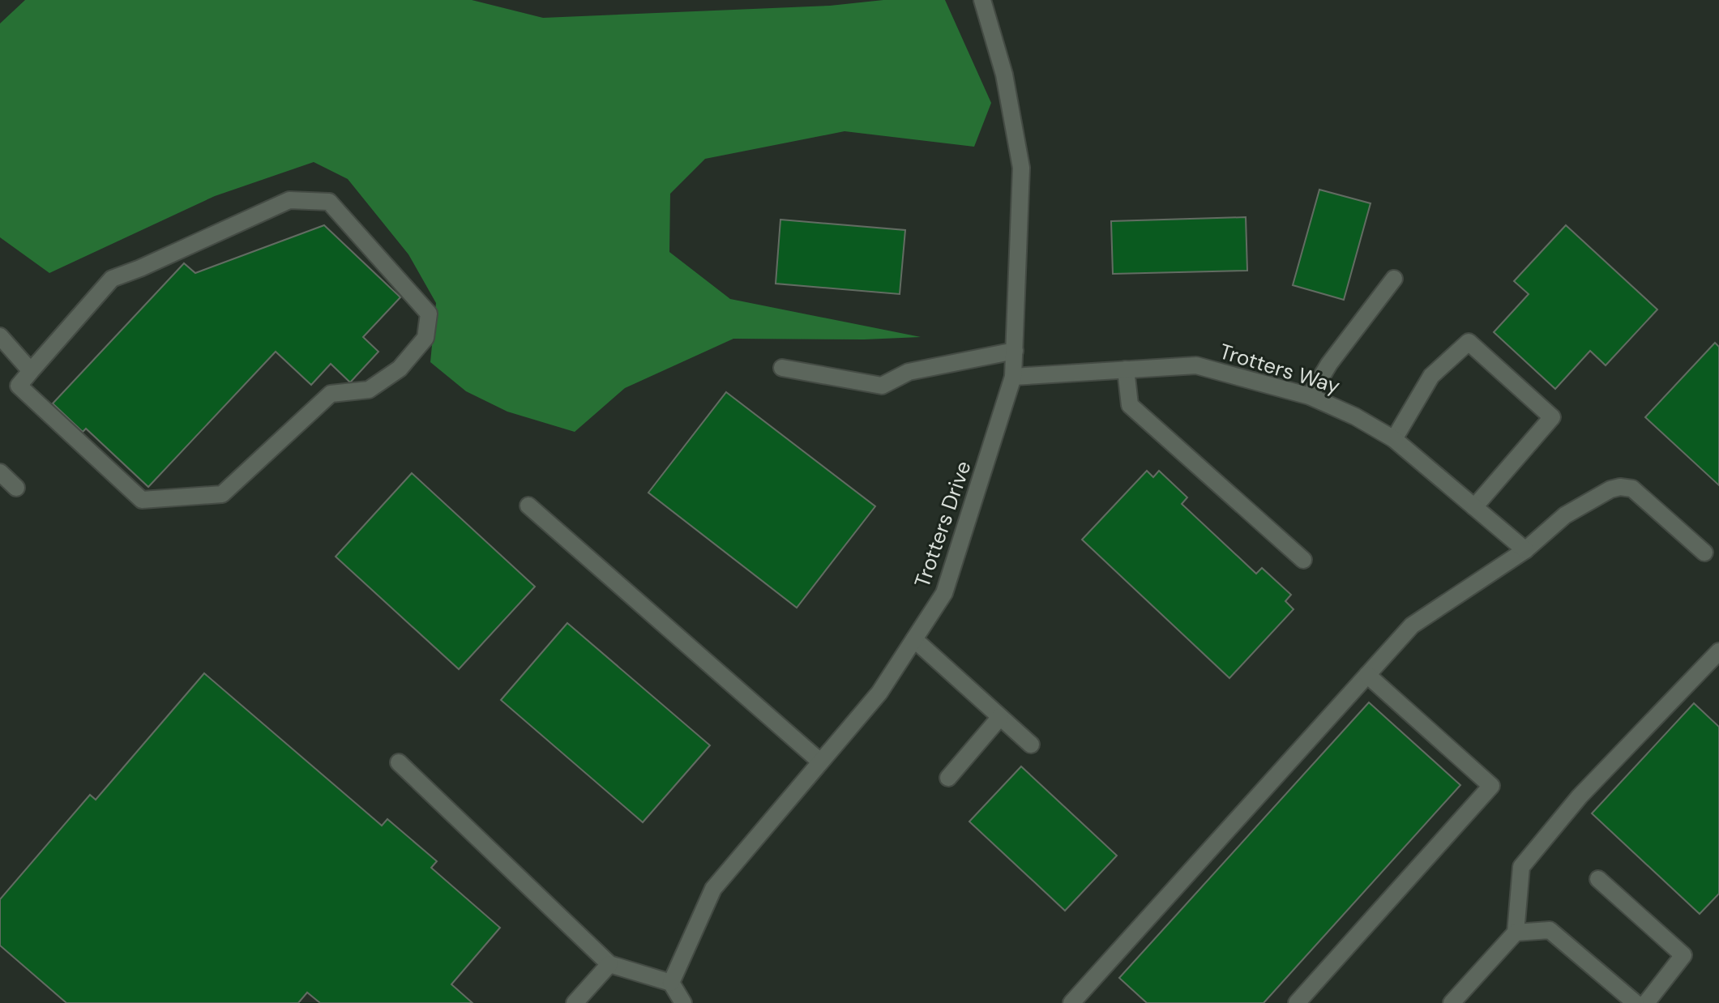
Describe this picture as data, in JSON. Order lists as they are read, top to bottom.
{
  "streets": {
    "street": ["Trotters Way", "Trotters Drive"]
  },
  "crossings": [
    ["Trotters Way", "Trotters Drive"]
  ]
}
